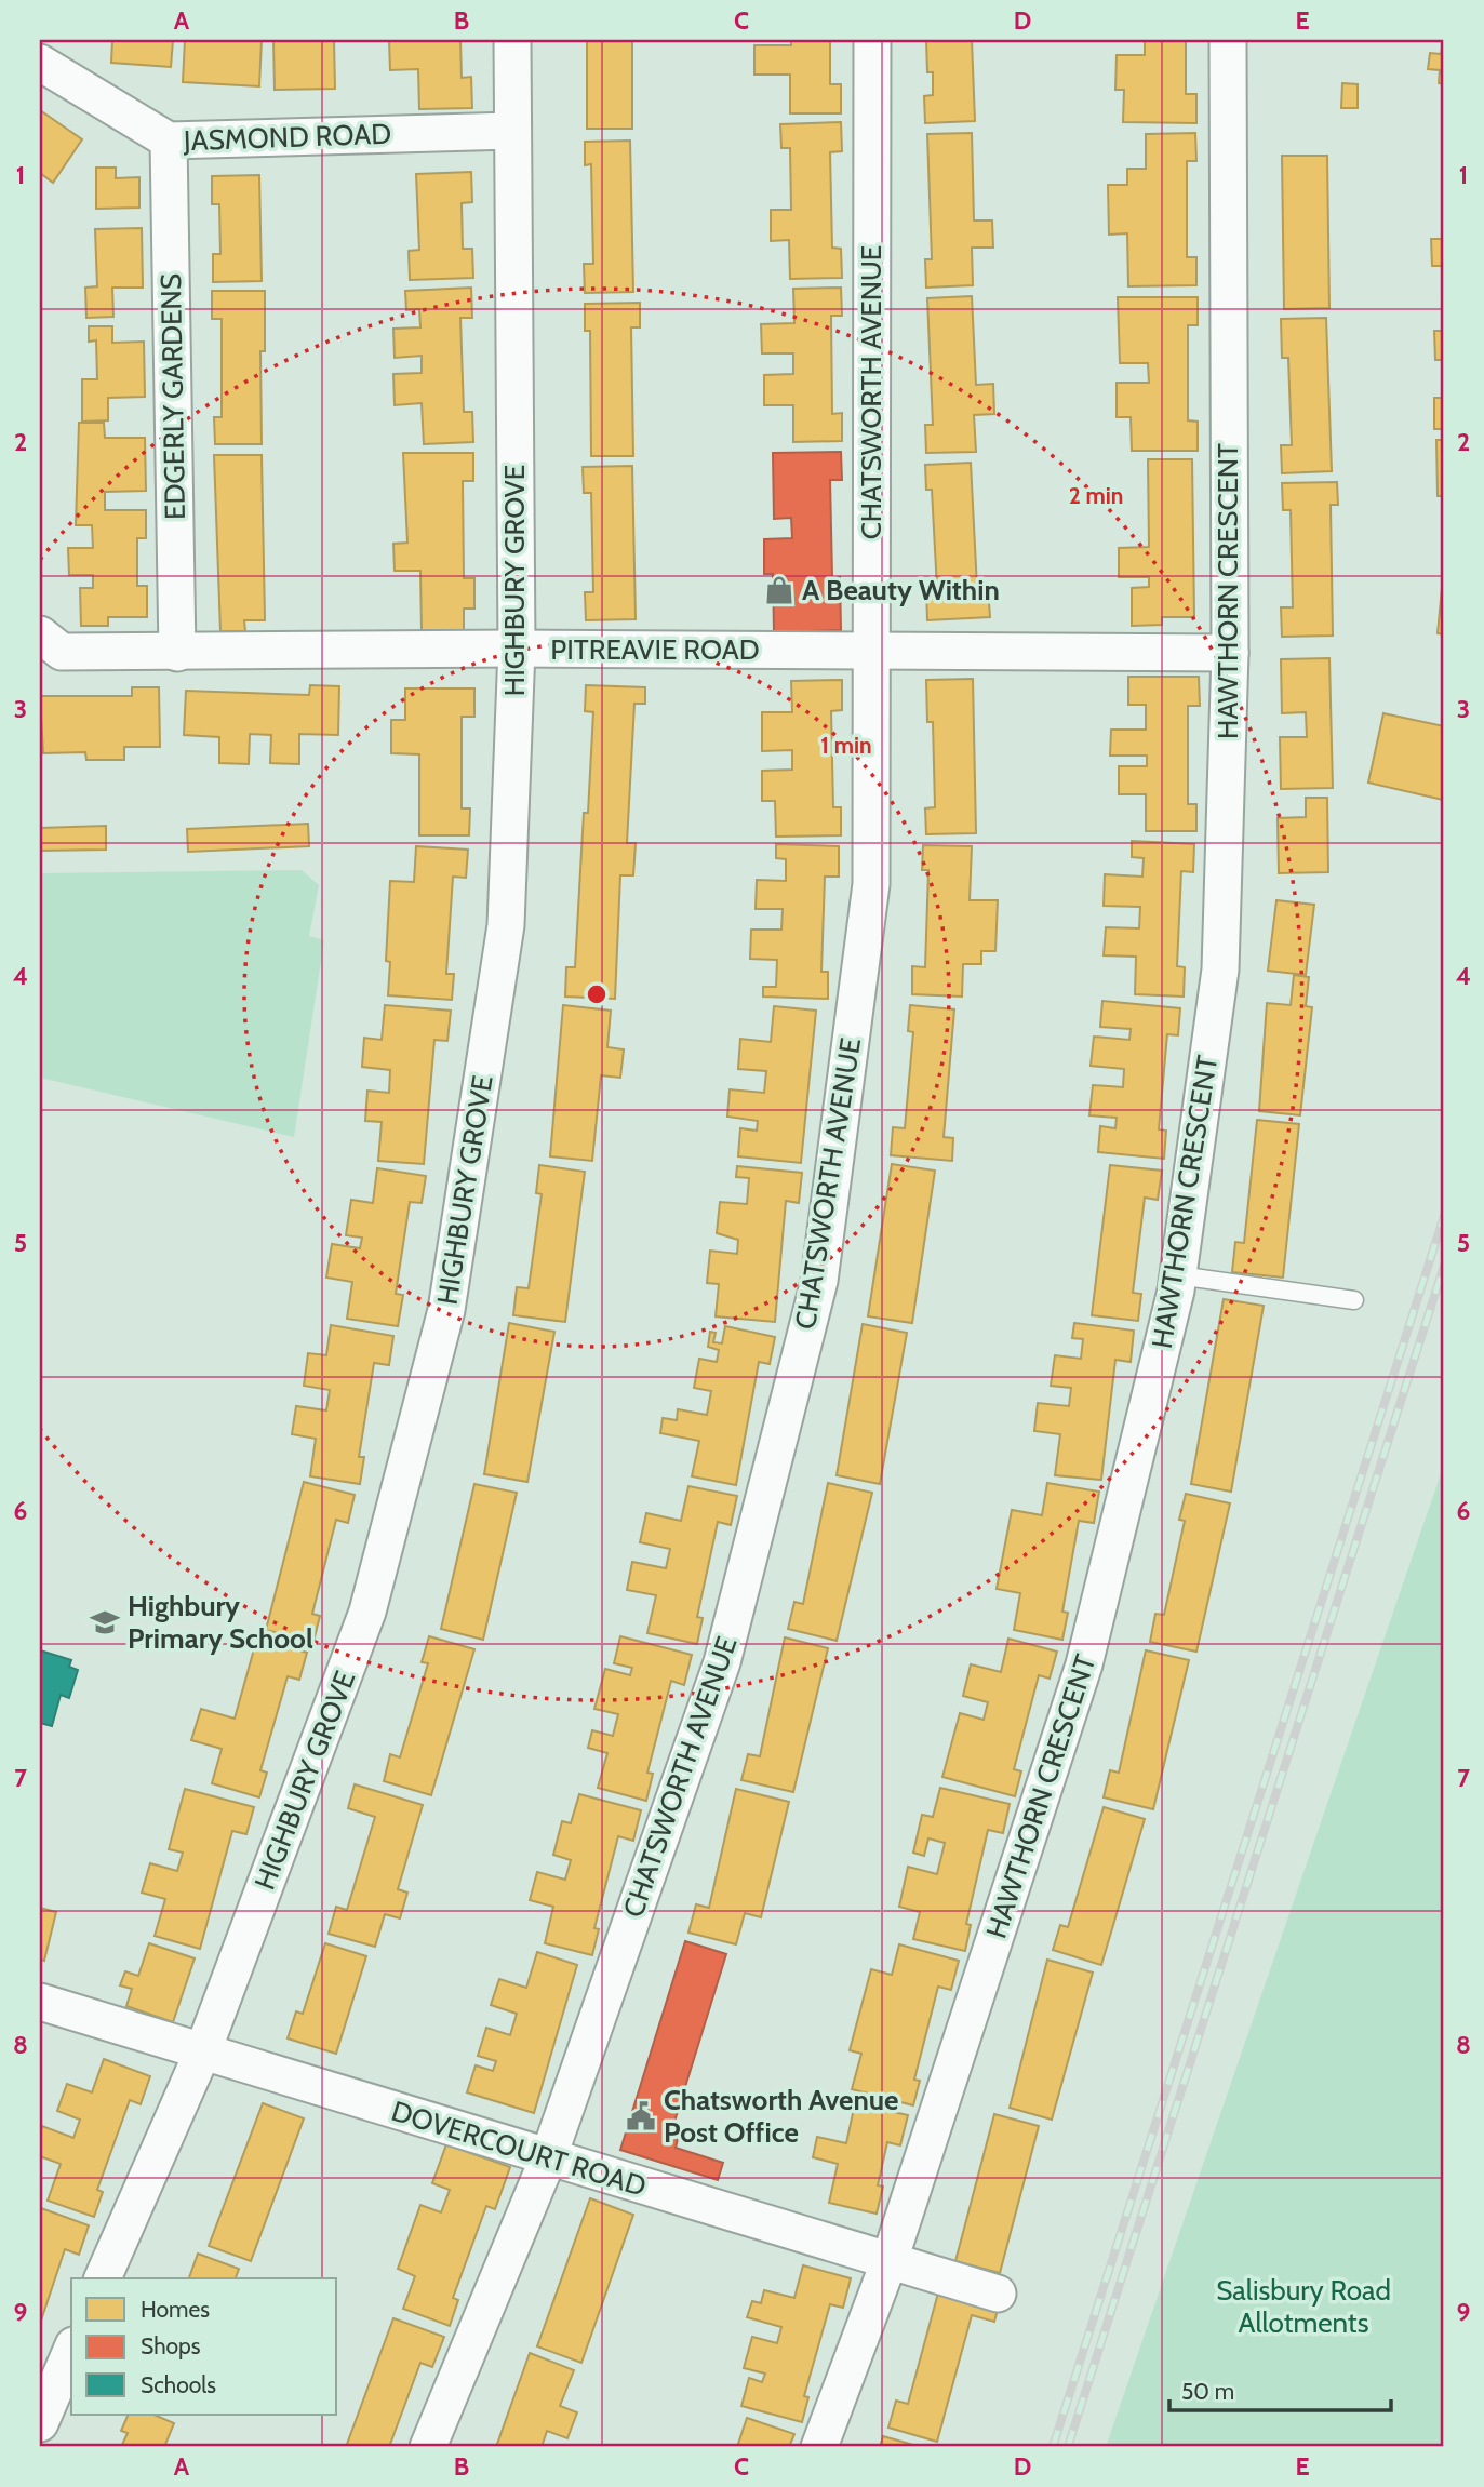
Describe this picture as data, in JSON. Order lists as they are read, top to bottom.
{
  "streets": {
    "street": [
      "JASMOND ROAD",
      "CHATSWORTH AVENUE",
      "EDGERLY GARDENS",
      "HIGHBURY GROVE",
      "HAWTHORN CRESCENT",
      "PITREAVIE ROAD",
      "DOVERCOURT ROAD"
    ]
  },
  "crossings": [
    ["JASMOND ROAD", "EDGERLY GARDENS"],
    ["JASMOND ROAD", "HIGHBURY GROVE"],
    ["CHATSWORTH AVENUE", "PITREAVIE ROAD"],
    ["CHATSWORTH AVENUE", "DOVERCOURT ROAD"],
    ["EDGERLY GARDENS", "PITREAVIE ROAD"],
    ["HIGHBURY GROVE", "PITREAVIE ROAD"],
    ["HIGHBURY GROVE", "DOVERCOURT ROAD"],
    ["HAWTHORN CRESCENT", "PITREAVIE ROAD"],
    ["HAWTHORN CRESCENT", "DOVERCOURT ROAD"]
  ],
  "parks": ["Salisbury Road Allotments"],
  "places": {
    "shop": ["A Beauty Within"],
    "school or university": ["Highbury Primary School"],
    "public building": ["Chatsworth Avenue Post Office"]
  },
  "legend": ["Homes", "Shops", "Schools"],
  "scale_bar": "50 m",
  "grid": {
    "columns": [
      "A",
      "B",
      "C",
      "D",
      "E"
    ],
    "rows": [
      "1",
      "2",
      "3",
      "4",
      "5",
      "6",
      "7",
      "8",
      "9"
    ]
  },
  "rings": ["2 min", "1 min"]
}
